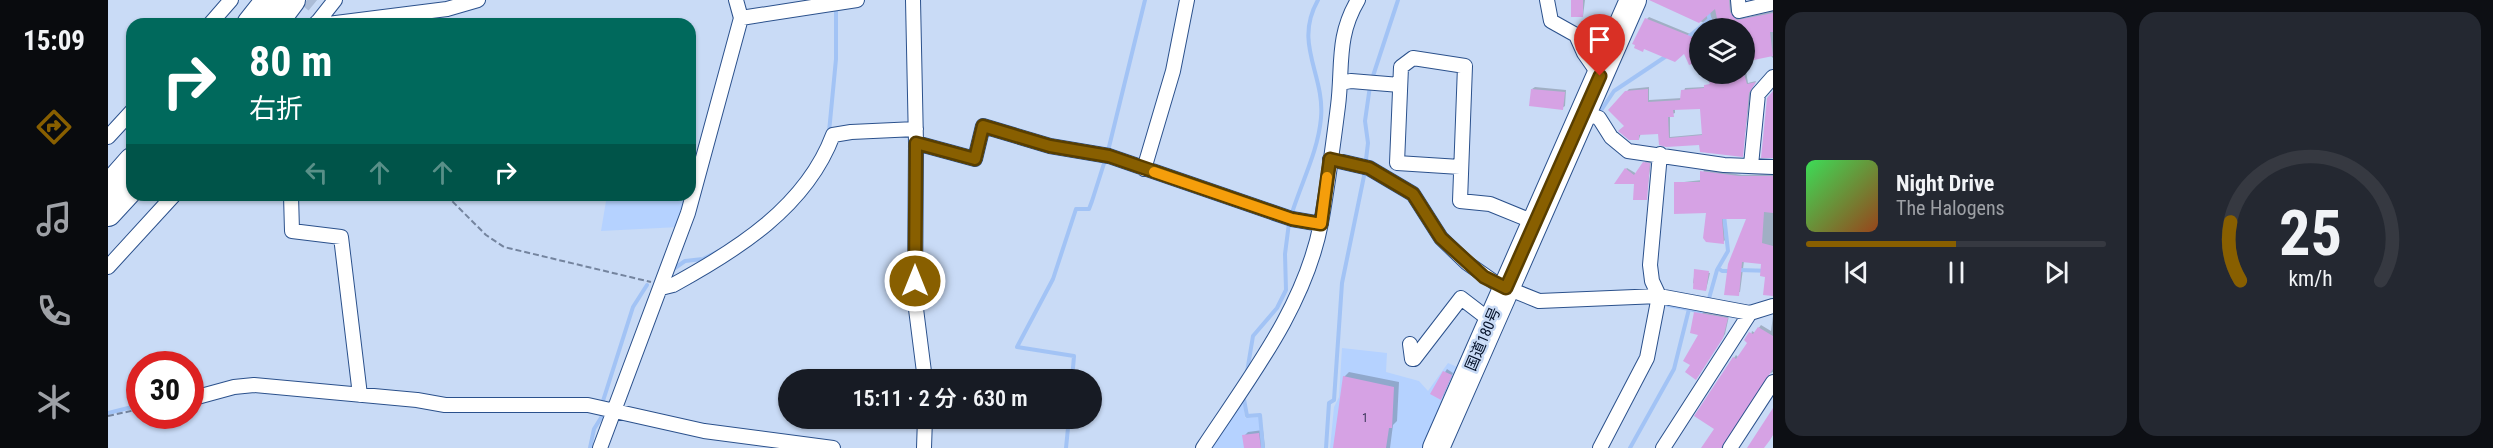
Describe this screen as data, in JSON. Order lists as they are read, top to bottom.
{
  "streets": {
    "highway": ["国道180号"]
  },
  "house_numbers": ["1"],
  "page": {
    "tabs": "15:09",
    "turn": ["80 m", "右折"],
    "song": ["Night Drive", "The Halogens"],
    "limit": "30",
    "trip": "15:11 · 2 分 · 630 m",
    "gauge": ["25", "km/h"]
  }
}
